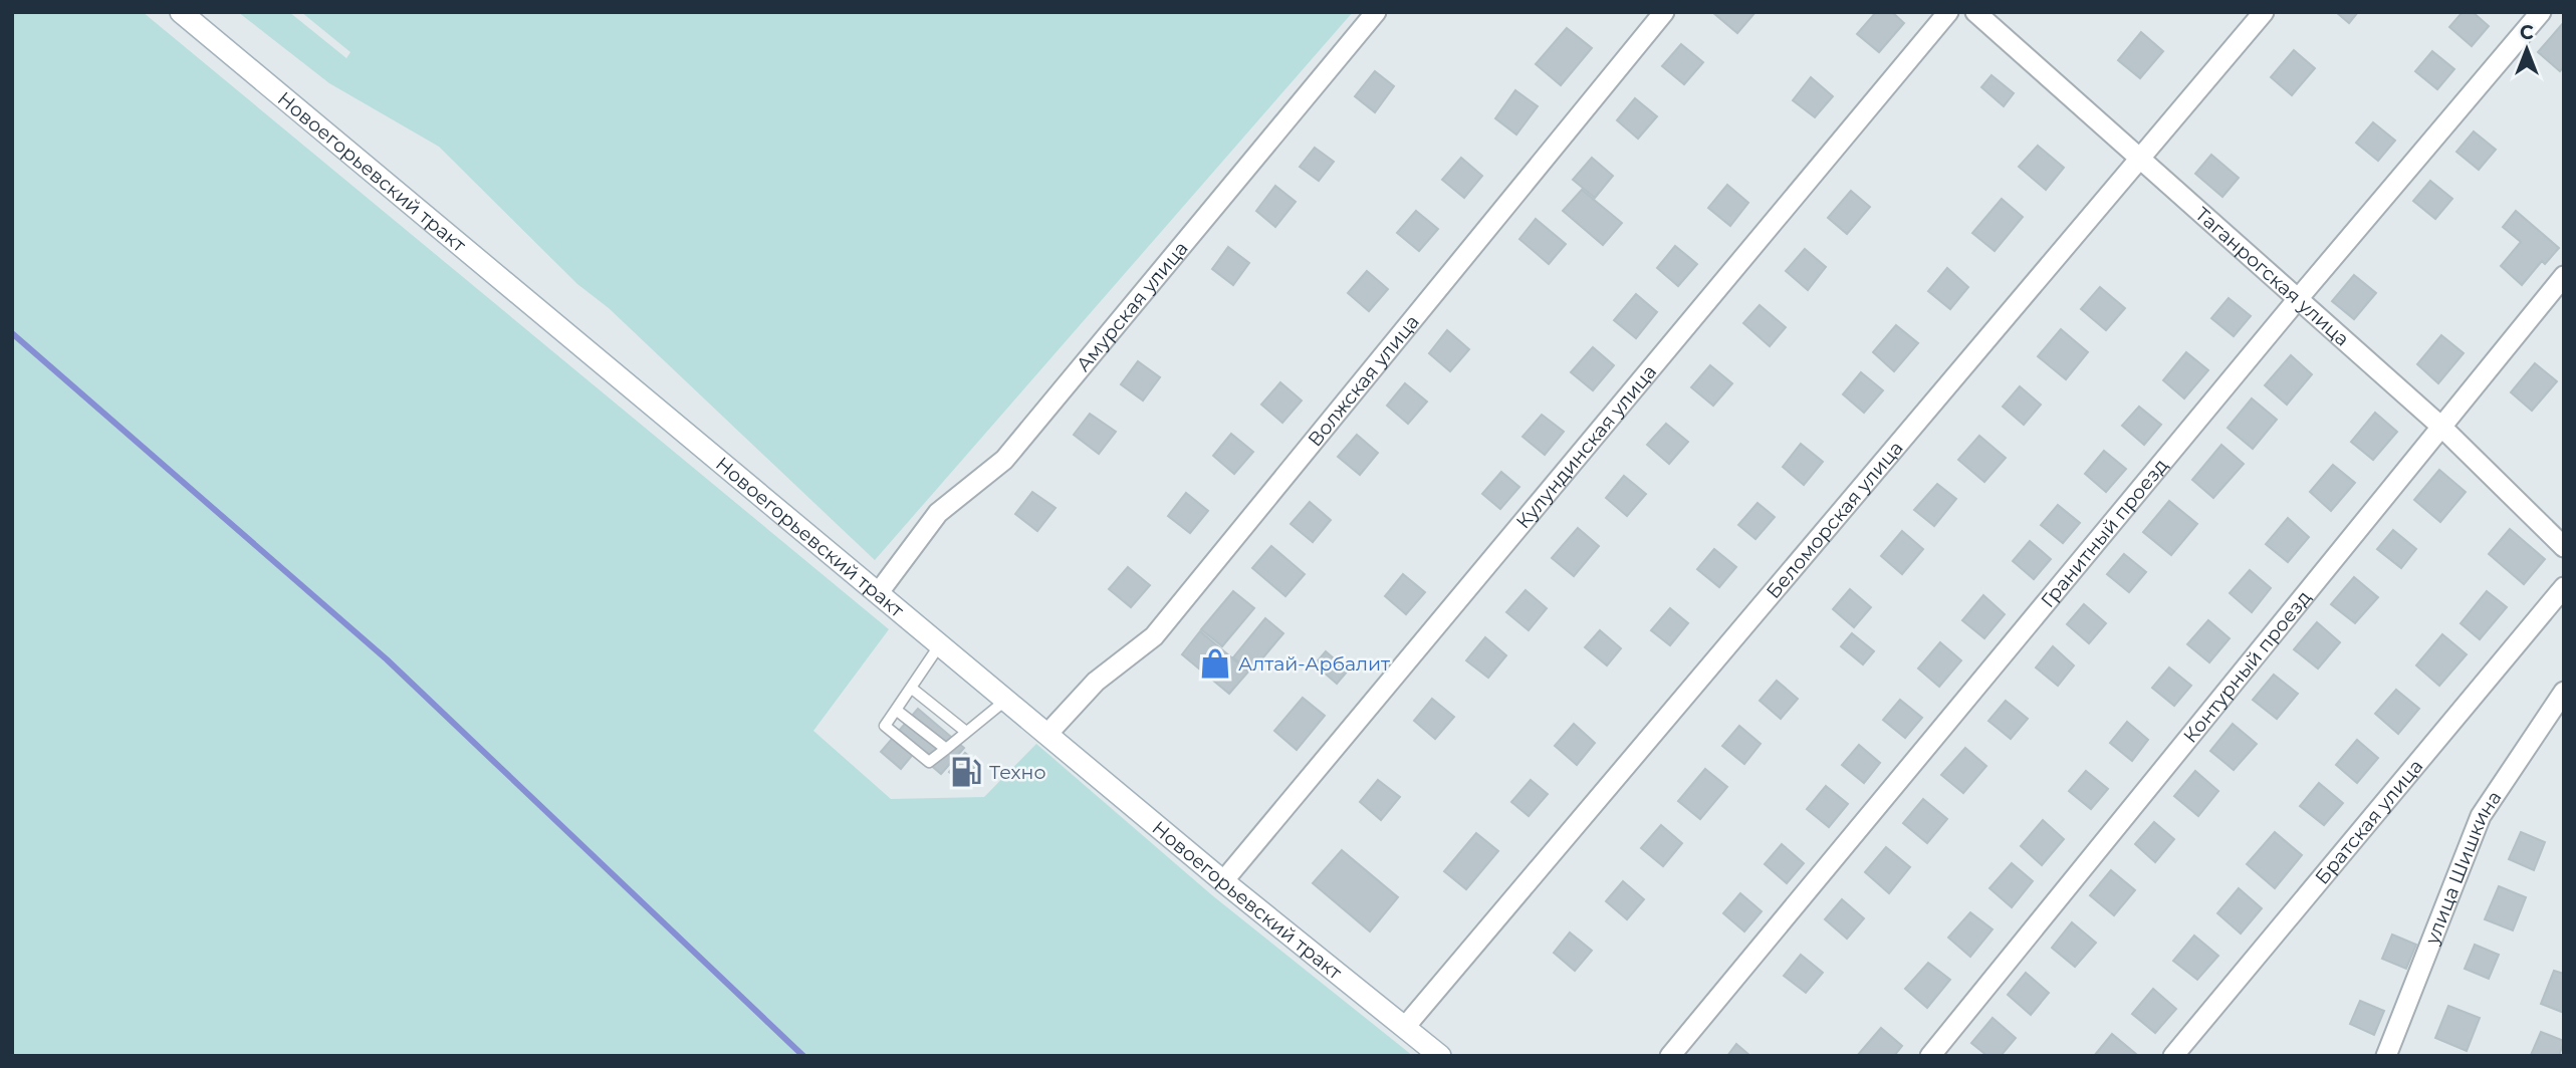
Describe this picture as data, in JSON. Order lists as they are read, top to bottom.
{
  "streets": {
    "main road": ["Новоегорьевский тракт"],
    "street": [
      "Таганрогская улица",
      "Амурская улица",
      "Волжская улица",
      "Кулундинская улица",
      "Беломорская улица",
      "Гранитный проезд",
      "Контурный проезд",
      "Братская улица",
      "улица Шишкина"
    ]
  },
  "crossings": [
    ["Новоегорьевский тракт", "Амурская улица"],
    ["Новоегорьевский тракт", "Волжская улица"],
    ["Новоегорьевский тракт", "Кулундинская улица"],
    ["Новоегорьевский тракт", "Беломорская улица"],
    ["Таганрогская улица", "Беломорская улица"],
    ["Таганрогская улица", "Гранитный проезд"],
    ["Таганрогская улица", "Контурный проезд"]
  ],
  "places": {
    "shop": ["Алтай-Арбалит"],
    "fuel station": ["Техно"]
  },
  "north": "top"
}
